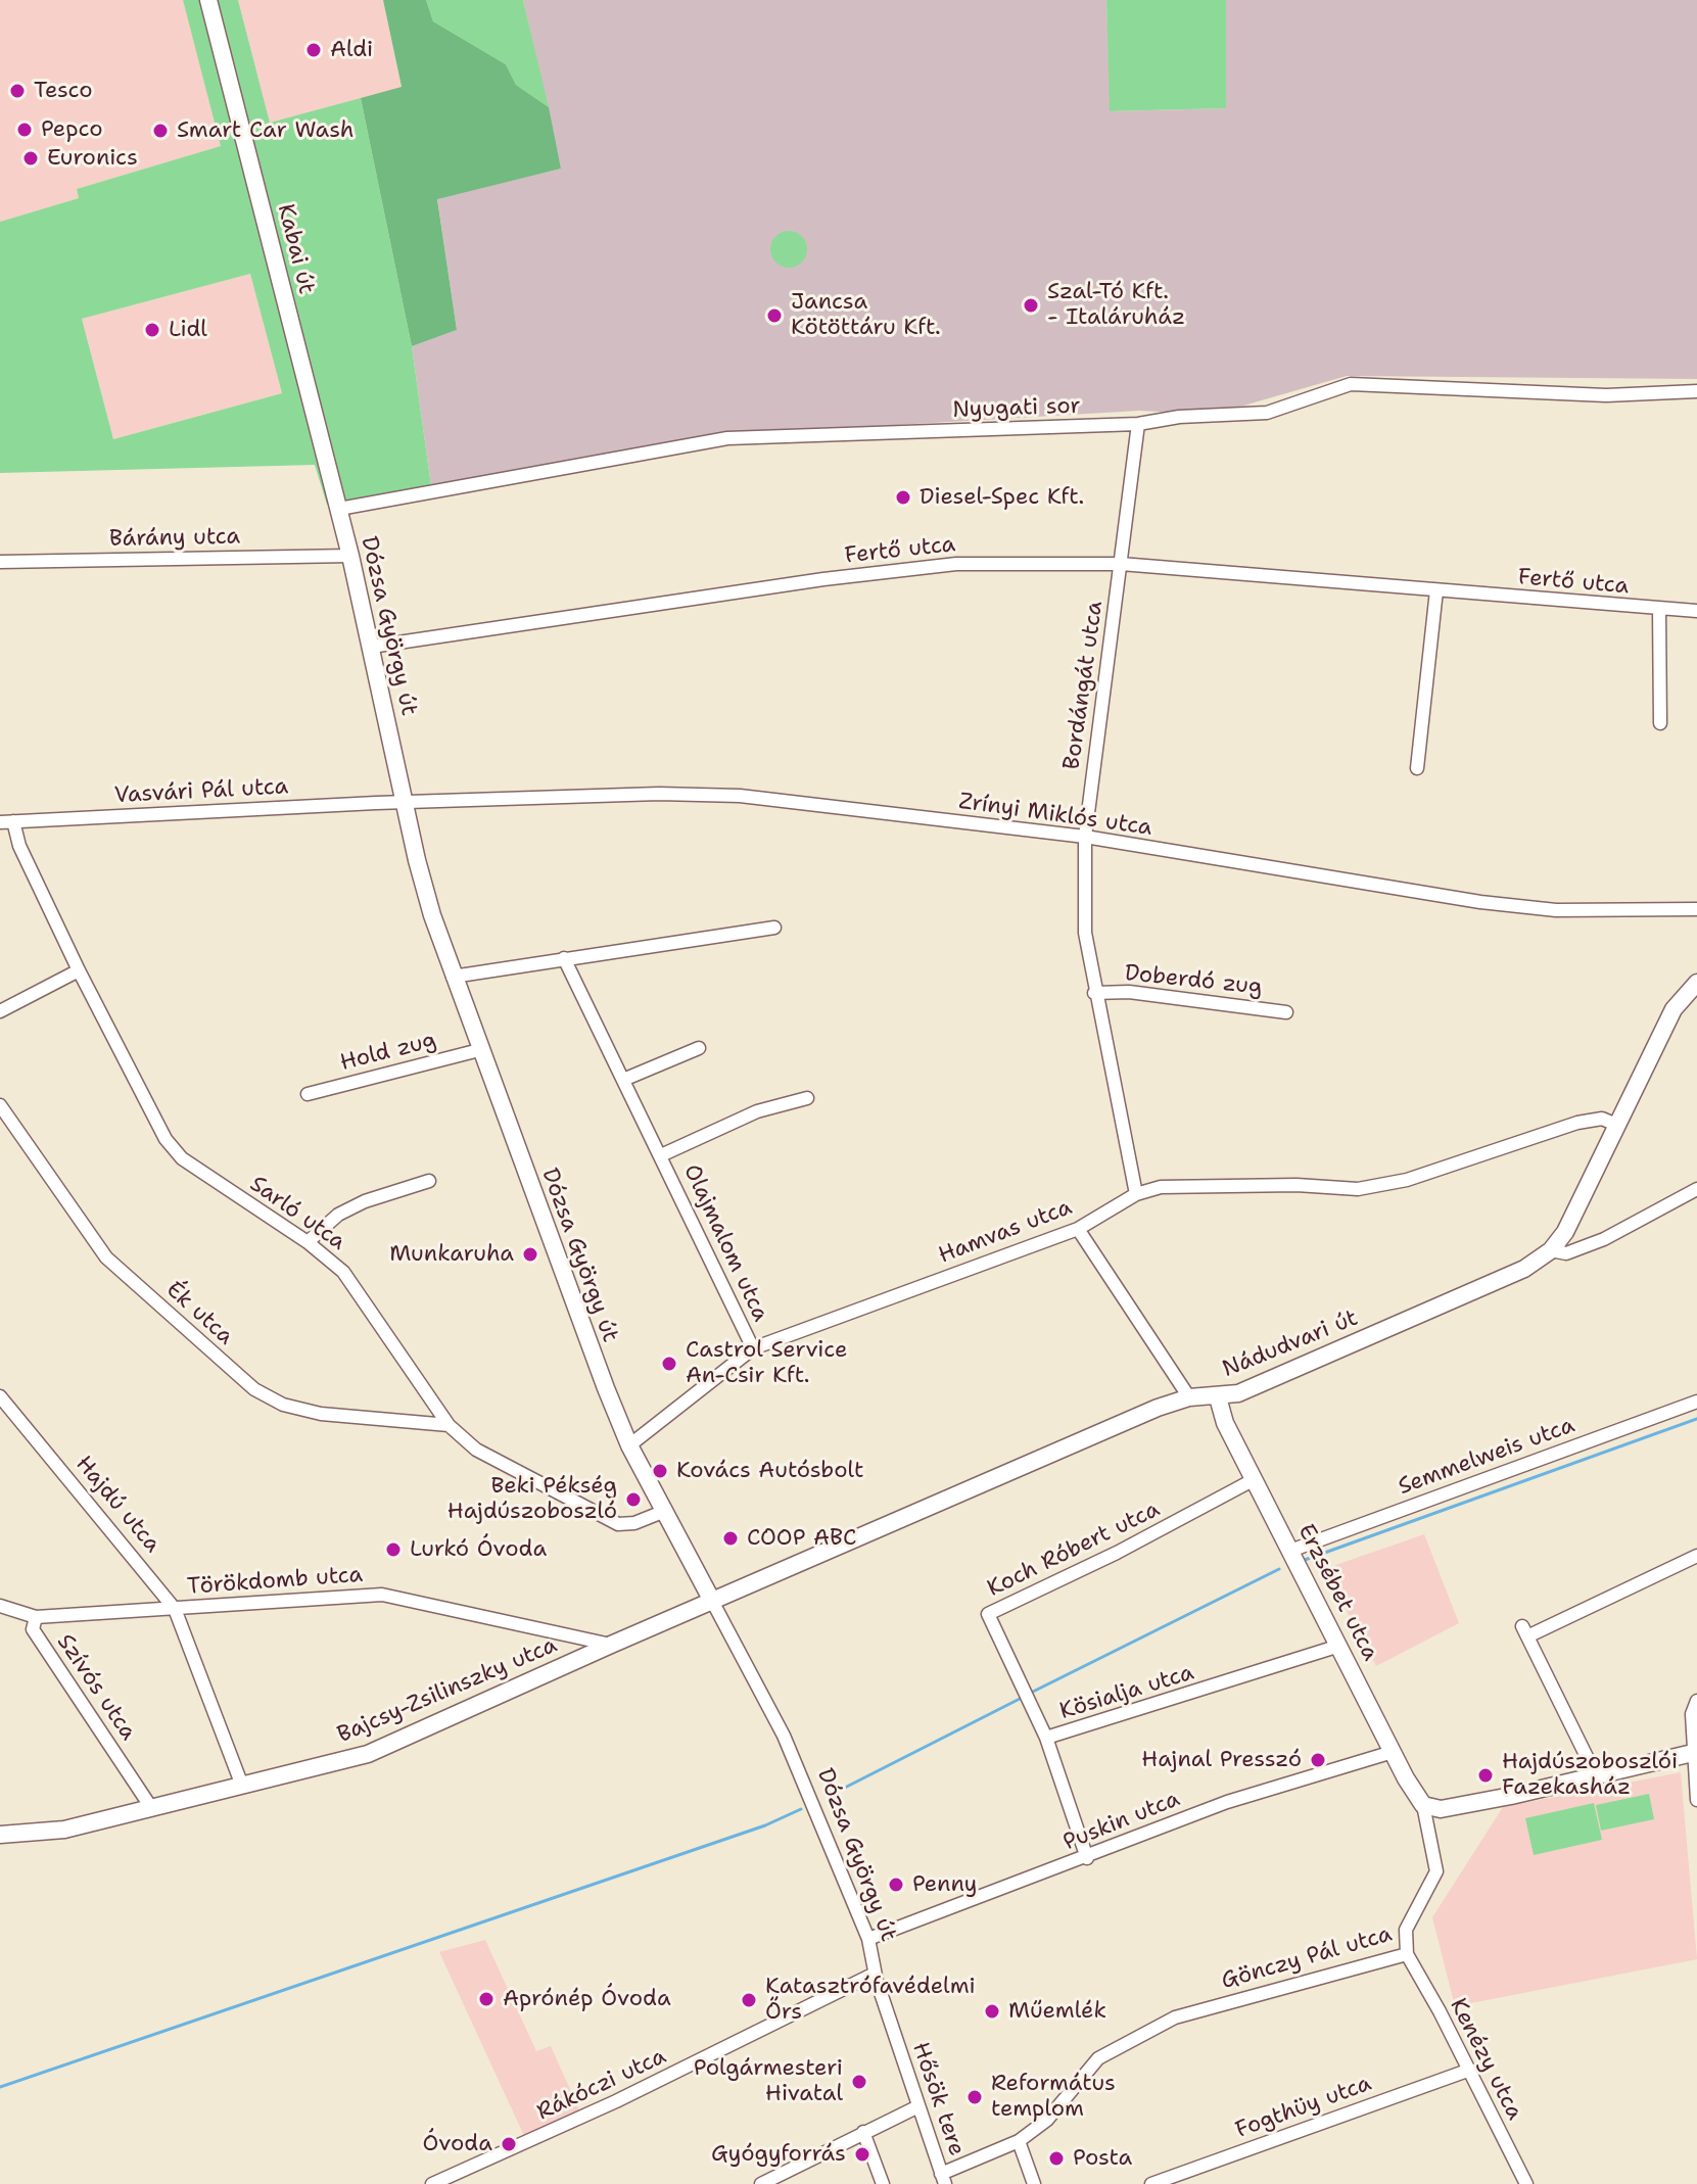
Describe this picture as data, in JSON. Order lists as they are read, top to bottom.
{
  "streets": {
    "main road": [
      "Kabai út",
      "Dózsa György út",
      "Nádudvari út",
      "Erzsébet utca",
      "Bajcsy-Zsilinszky utca"
    ],
    "street": [
      "Nyugati sor",
      "Bárány utca",
      "Fertő utca",
      "Bordángát utca",
      "Vasvári Pál utca",
      "Zrínyi Miklós utca",
      "Doberdó zug",
      "Hold zug",
      "Sarló utca",
      "Hamvas utca",
      "Olajmalom utca",
      "Ék utca",
      "Semmelweis utca",
      "Hajdú utca",
      "Koch Róbert utca",
      "Törökdomb utca",
      "Szívós utca",
      "Kösialja utca",
      "Puskin utca",
      "Gönczy Pál utca",
      "Kenézy utca",
      "Rákóczi utca",
      "Hősök tere",
      "Fogthüy utca"
    ]
  },
  "crossings": [
    ["Kabai út", "Nyugati sor"],
    ["Kabai út", "Dózsa György út"],
    ["Nyugati sor", "Dózsa György út"],
    ["Nyugati sor", "Bordángát utca"],
    ["Bárány utca", "Dózsa György út"],
    ["Fertő utca", "Dózsa György út"],
    ["Fertő utca", "Bordángát utca"],
    ["Dózsa György út", "Vasvári Pál utca"],
    ["Dózsa György út", "Zrínyi Miklós utca"],
    ["Dózsa György út", "Hold zug"],
    ["Dózsa György út", "Sarló utca"],
    ["Dózsa György út", "Hamvas utca"],
    ["Dózsa György út", "Nádudvari út"],
    ["Dózsa György út", "Bajcsy-Zsilinszky utca"],
    ["Dózsa György út", "Puskin utca"],
    ["Dózsa György út", "Rákóczi utca"],
    ["Dózsa György út", "Hősök tere"],
    ["Bordángát utca", "Zrínyi Miklós utca"],
    ["Bordángát utca", "Doberdó zug"],
    ["Bordángát utca", "Hamvas utca"],
    ["Vasvári Pál utca", "Zrínyi Miklós utca"],
    ["Vasvári Pál utca", "Sarló utca"],
    ["Sarló utca", "Ék utca"],
    ["Hamvas utca", "Olajmalom utca"],
    ["Hamvas utca", "Nádudvari út"],
    ["Nádudvari út", "Erzsébet utca"],
    ["Nádudvari út", "Bajcsy-Zsilinszky utca"],
    ["Semmelweis utca", "Erzsébet utca"],
    ["Hajdú utca", "Törökdomb utca"],
    ["Hajdú utca", "Bajcsy-Zsilinszky utca"],
    ["Koch Róbert utca", "Erzsébet utca"],
    ["Koch Róbert utca", "Kösialja utca"],
    ["Törökdomb utca", "Szívós utca"],
    ["Törökdomb utca", "Bajcsy-Zsilinszky utca"],
    ["Erzsébet utca", "Kösialja utca"],
    ["Erzsébet utca", "Puskin utca"],
    ["Erzsébet utca", "Gönczy Pál utca"],
    ["Szívós utca", "Bajcsy-Zsilinszky utca"],
    ["Kösialja utca", "Puskin utca"],
    ["Gönczy Pál utca", "Kenézy utca"],
    ["Gönczy Pál utca", "Hősök tere"],
    ["Kenézy utca", "Fogthüy utca"],
    ["Rákóczi utca", "Hősök tere"]
  ],
  "places": [
    "Aldi",
    "Tesco",
    "Pepco",
    "Smart Car Wash",
    "Euronics",
    "Szal-Tó Kft. - Italáruház",
    "Jancsa Kötöttáru Kft.",
    "Lidl",
    "Diesel-Spec Kft.",
    "Munkaruha",
    "Castrol Service An-Csir Kft.",
    "Kovács Autósbolt",
    "Beki Pékség Hajdúszoboszló",
    "COOP ABC",
    "Lurkó Óvoda",
    "Hajnal Presszó",
    "Hajdúszoboszlói Fazekasház",
    "Penny",
    "Aprónép Óvoda",
    "Katasztrófavédelmi Őrs",
    "Műemlék",
    "Polgármesteri Hivatal",
    "Református templom",
    "Óvoda",
    "Gyógyforrás",
    "Posta"
  ]
}
